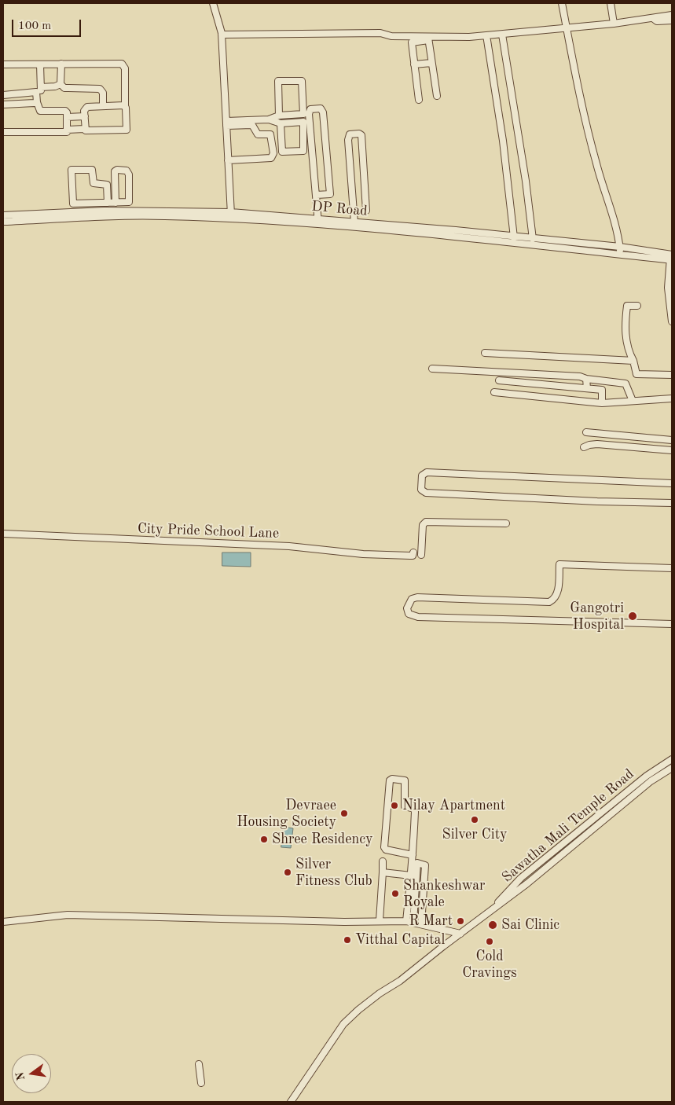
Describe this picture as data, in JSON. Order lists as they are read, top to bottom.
{
  "streets": {
    "street": ["DP Road", "City Pride School Lane", "Sawatha Mali Temple Road"]
  },
  "places": [
    "Gangotri Hospital",
    "Nilay Apartment",
    "Devraee Housing Society",
    "Silver City",
    "Shree Residency",
    "Silver Fitness Club",
    "Shankeshwar Royale",
    "R Mart",
    "Sai Clinic",
    "Vitthal Capital",
    "Cold Cravings"
  ],
  "scale_bar": "100 m",
  "north": "left"
}
